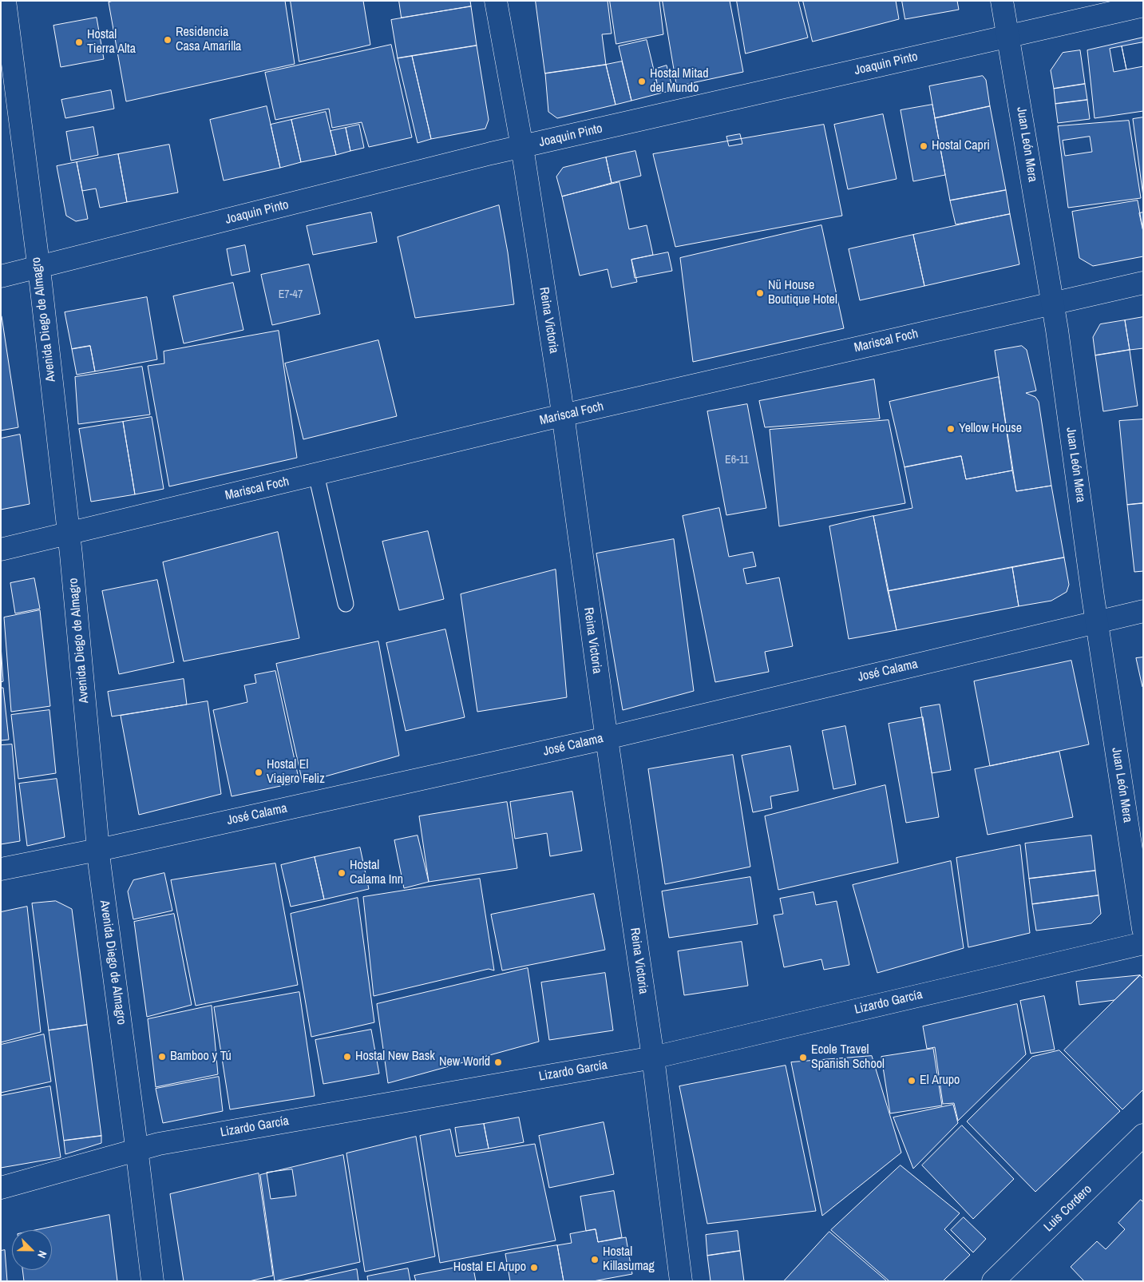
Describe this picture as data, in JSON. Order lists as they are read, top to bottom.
{
  "streets": {
    "street": [
      "Joaquin Pinto",
      "Juan León Mera",
      "Avenida Diego de Almagro",
      "Reina Victoria",
      "Mariscal Foch",
      "José Calama",
      "Lizardo García",
      "Luis Cordero"
    ]
  },
  "crossings": [
    ["Joaquin Pinto", "Juan León Mera"],
    ["Joaquin Pinto", "Avenida Diego de Almagro"],
    ["Joaquin Pinto", "Reina Victoria"],
    ["Juan León Mera", "Mariscal Foch"],
    ["Juan León Mera", "José Calama"],
    ["Avenida Diego de Almagro", "Mariscal Foch"],
    ["Avenida Diego de Almagro", "José Calama"],
    ["Avenida Diego de Almagro", "Lizardo García"],
    ["Reina Victoria", "Mariscal Foch"],
    ["Reina Victoria", "José Calama"],
    ["Reina Victoria", "Lizardo García"]
  ],
  "places": [
    "Residencia Casa Amarilla",
    "Hostal Tierra Alta",
    "Hostal Mitad del Mundo",
    "Hostal Capri",
    "Nü House Boutique Hotel",
    "Yellow House",
    "Hostal El Viajero Feliz",
    "Hostal Calama Inn",
    "Bamboo y Tú",
    "Hostal New Bask",
    "Ecole Travel Spanish School",
    "New World",
    "El Arupo",
    "Hostal Killasumag",
    "Hostal El Arupo"
  ],
  "house_numbers": ["E7-47", "E6-11"],
  "north": "bottom right"
}
